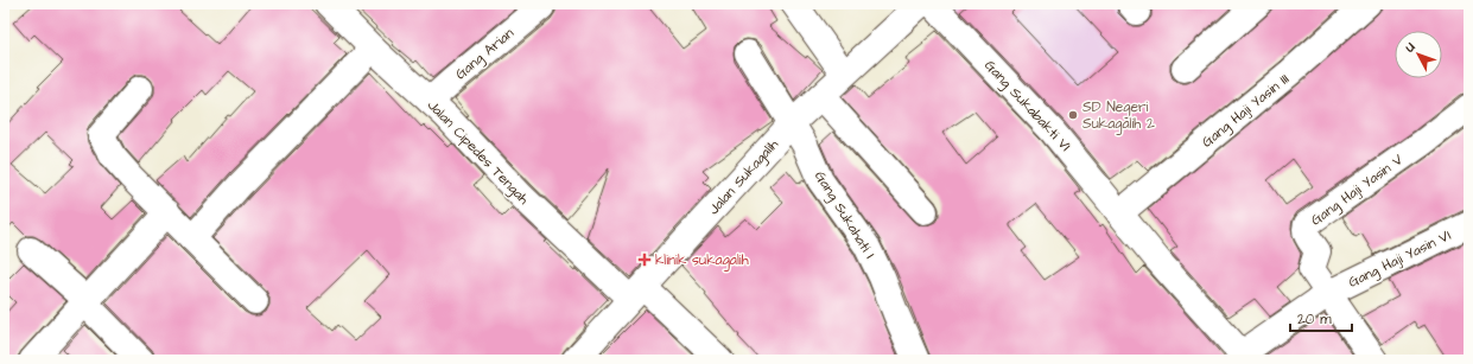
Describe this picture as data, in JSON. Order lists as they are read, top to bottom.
{
  "streets": {
    "street": [
      "Gang Arian",
      "Gang Sukabakti VI",
      "Gang Haji Yasin III",
      "Jalan Cipedes Tengah",
      "Jalan Sukagalih",
      "Gang Haji Yasin V",
      "Gang Sukahati I",
      "Gang Haji Yasin VI"
    ]
  },
  "crossings": [
    ["Gang Arian", "Jalan Cipedes Tengah"],
    ["Gang Sukabakti VI", "Gang Haji Yasin III"],
    ["Gang Sukabakti VI", "Gang Haji Yasin V"],
    ["Gang Sukabakti VI", "Gang Haji Yasin VI"],
    ["Jalan Cipedes Tengah", "Jalan Sukagalih"],
    ["Jalan Sukagalih", "Gang Sukahati I"],
    ["Gang Haji Yasin V", "Gang Haji Yasin VI"]
  ],
  "places": {
    "other": ["SD Negeri Sukagalih 2"],
    "health": ["klinik sukagalih"]
  },
  "scale_bar": "20 m",
  "north": "top left"
}
